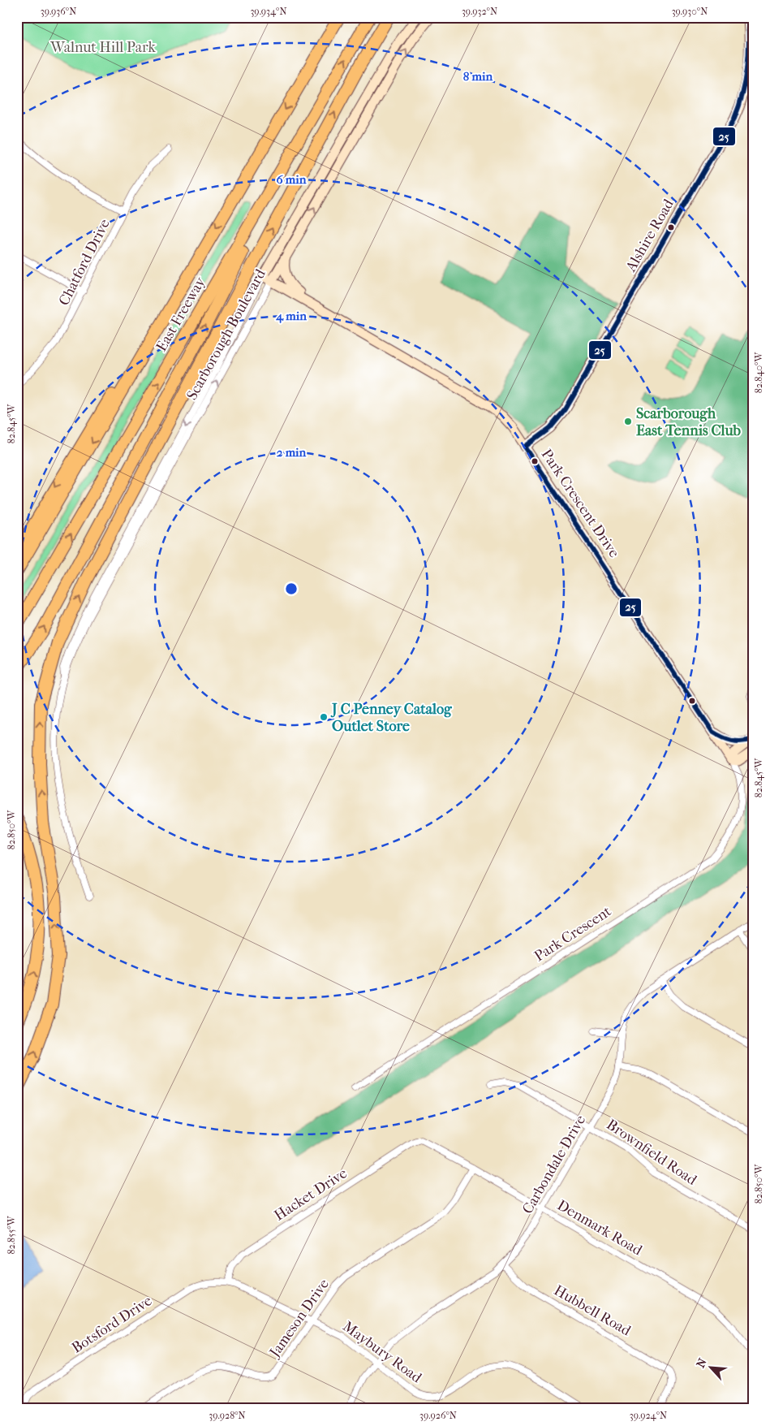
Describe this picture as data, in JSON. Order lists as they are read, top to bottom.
{
  "streets": {
    "highway": ["East Freeway"],
    "street": [
      "Alshire Road",
      "Chatford Drive",
      "Scarborough Boulevard",
      "Park Crescent Drive",
      "Park Crescent",
      "Brownfield Road",
      "Carbondale Drive",
      "Hacket Drive",
      "Denmark Road",
      "Hubbell Road",
      "Jameson Drive",
      "Botsford Drive",
      "Maybury Road"
    ]
  },
  "crossings": [
    ["Alshire Road", "Park Crescent Drive"],
    ["Scarborough Boulevard", "Park Crescent Drive"],
    ["Park Crescent Drive", "Park Crescent"],
    ["Brownfield Road", "Carbondale Drive"],
    ["Carbondale Drive", "Denmark Road"],
    ["Carbondale Drive", "Hubbell Road"],
    ["Carbondale Drive", "Maybury Road"],
    ["Hacket Drive", "Denmark Road"],
    ["Hacket Drive", "Botsford Drive"],
    ["Hacket Drive", "Maybury Road"],
    ["Denmark Road", "Jameson Drive"],
    ["Jameson Drive", "Maybury Road"],
    ["Botsford Drive", "Maybury Road"]
  ],
  "parks": ["Walnut Hill Park"],
  "places": ["Scarborough East Tennis Club", "J C Penney Catalog Outlet Store"],
  "lines": ["transit line 25"],
  "north": "top left",
  "coordinates": [
    "39.936°N",
    "39.934°N",
    "39.932°N",
    "39.930°N",
    "82.840°W",
    "82.845°W",
    "82.850°W",
    "82.855°W",
    "39.928°N",
    "39.926°N",
    "39.924°N"
  ],
  "rings": [
    "8 min",
    "6 min",
    "4 min",
    "2 min"
  ]
}
